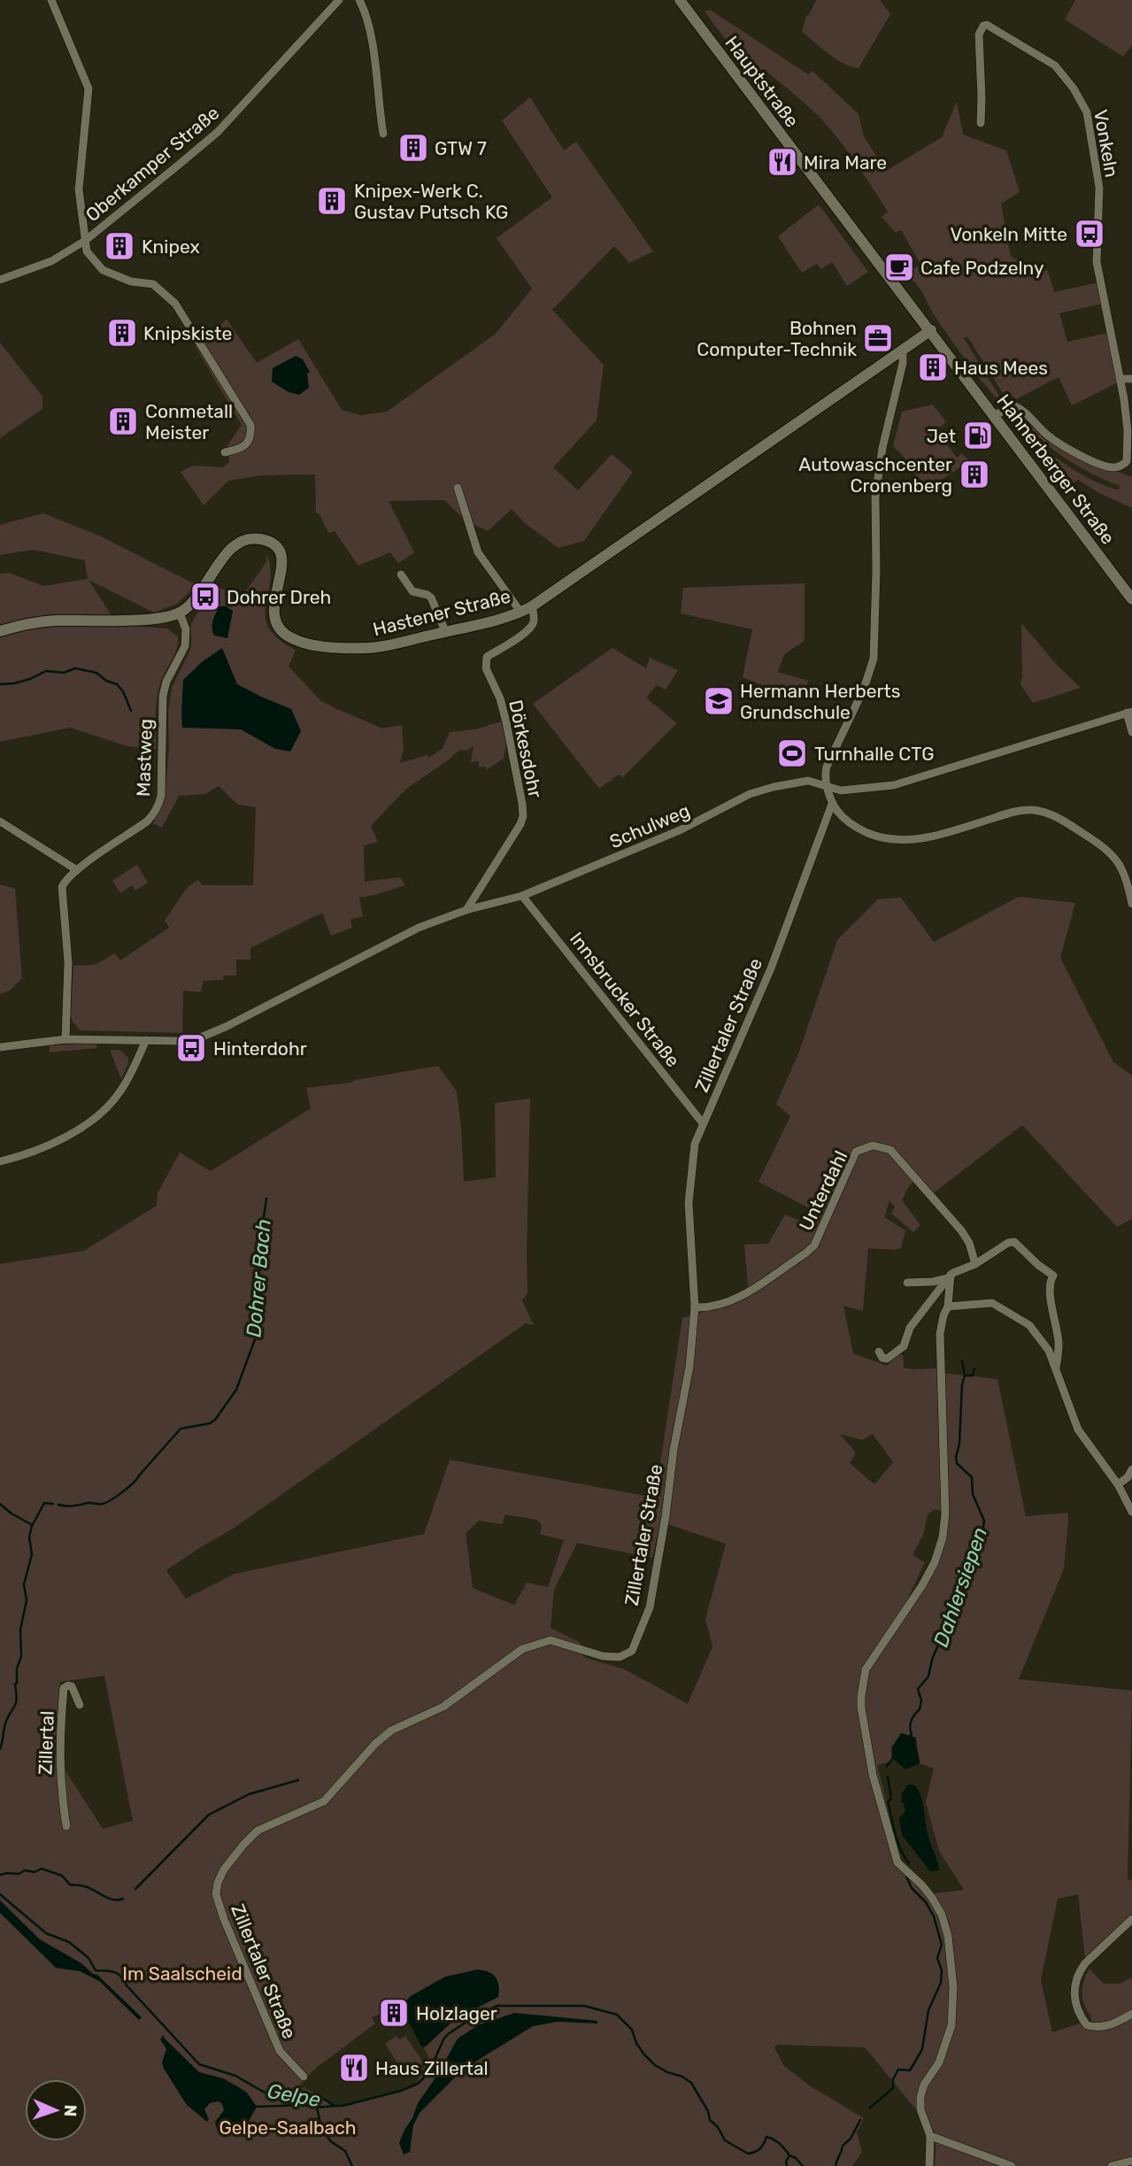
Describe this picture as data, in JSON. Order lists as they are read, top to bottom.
{
  "streets": {
    "main road": ["Hauptstraße", "Hahnerberger Straße", "Hastener Straße"],
    "street": [
      "Vonkeln",
      "Oberkamper Straße",
      "Dörkesdohr",
      "Mastweg",
      "Schulweg",
      "Innsbrucker Straße",
      "Zillertaler Straße",
      "Unterdahl",
      "Zillertal"
    ]
  },
  "crossings": [
    ["Hauptstraße", "Hahnerberger Straße"],
    ["Hauptstraße", "Hastener Straße"],
    ["Vonkeln", "Hahnerberger Straße"],
    ["Hahnerberger Straße", "Hastener Straße"],
    ["Hastener Straße", "Dörkesdohr"],
    ["Hastener Straße", "Mastweg"],
    ["Dörkesdohr", "Schulweg"],
    ["Schulweg", "Innsbrucker Straße"],
    ["Innsbrucker Straße", "Zillertaler Straße"],
    ["Zillertaler Straße", "Unterdahl"]
  ],
  "water": ["Dohrer Bach", "Dahlersiepen", "Gelpe"],
  "parks": ["Im Saalscheid", "Gelpe-Saalbach"],
  "places": {
    "building": [
      "GTW 7",
      "Knipex-Werk C. Gustav Putsch KG",
      "Knipex",
      "Knipskiste",
      "Haus Mees",
      "Conmetall Meister",
      "Autowaschcenter Cronenberg",
      "Holzlager"
    ],
    "restaurant": ["Mira Mare", "Haus Zillertal"],
    "bus stop": ["Vonkeln Mitte", "Dohrer Dreh", "Hinterdohr"],
    "cafe": ["Cafe Podzelny"],
    "office": ["Bohnen Computer-Technik"],
    "fuel station": ["Jet"],
    "school or university": ["Hermann Herberts Grundschule"],
    "sports": ["Turnhalle CTG"]
  },
  "north": "right"
}
